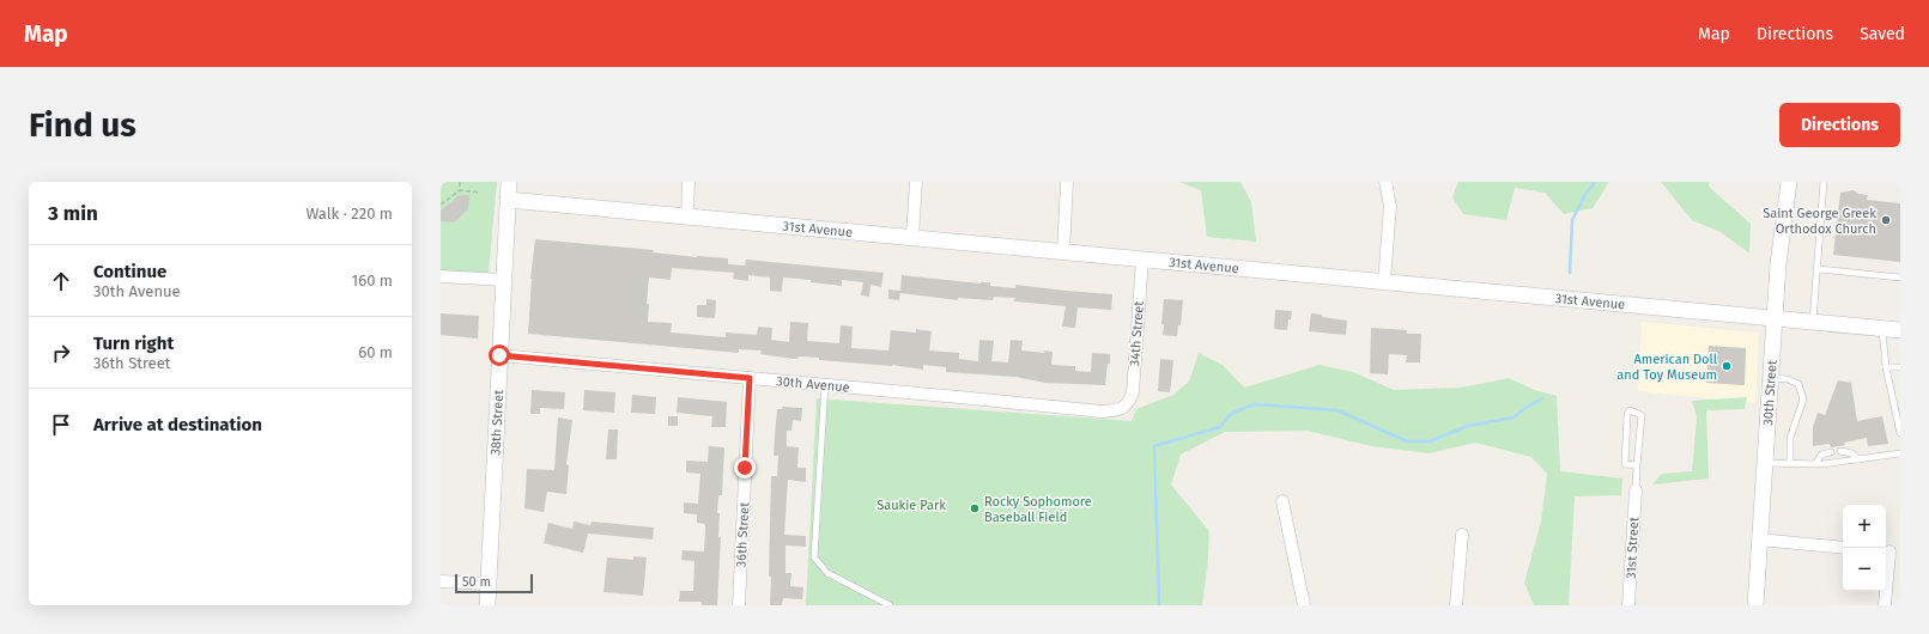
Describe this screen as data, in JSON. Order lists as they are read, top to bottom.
{
  "streets": {
    "street": [
      "31st Avenue",
      "34th Street",
      "30th Avenue",
      "30th Street",
      "38th Street",
      "36th Street",
      "31st Street"
    ]
  },
  "crossings": [
    ["31st Avenue", "34th Street"],
    ["31st Avenue", "30th Street"],
    ["31st Avenue", "38th Street"],
    ["34th Street", "30th Avenue"],
    ["30th Avenue", "38th Street"],
    ["30th Avenue", "36th Street"]
  ],
  "parks": ["Saukie Park"],
  "places": ["Saint George Greek Orthodox Church", "American Doll and Toy Museum", "Rocky Sophomore Baseball Field"],
  "scale_bar": "50 m",
  "page": {
    "header": "Map",
    "nav": ["Map", "Directions", "Saved"],
    "buttons": "Directions",
    "title": "Find us",
    "heading": ["3 min", "Walk · 220 m"],
    "list": [
      ["Continue", "30th Avenue", "160 m"],
      ["Turn right", "36th Street", "60 m"],
      "Arrive at destination"
    ],
    "map_buttons": ["+", "−"],
    "scale": "50 m"
  }
}
